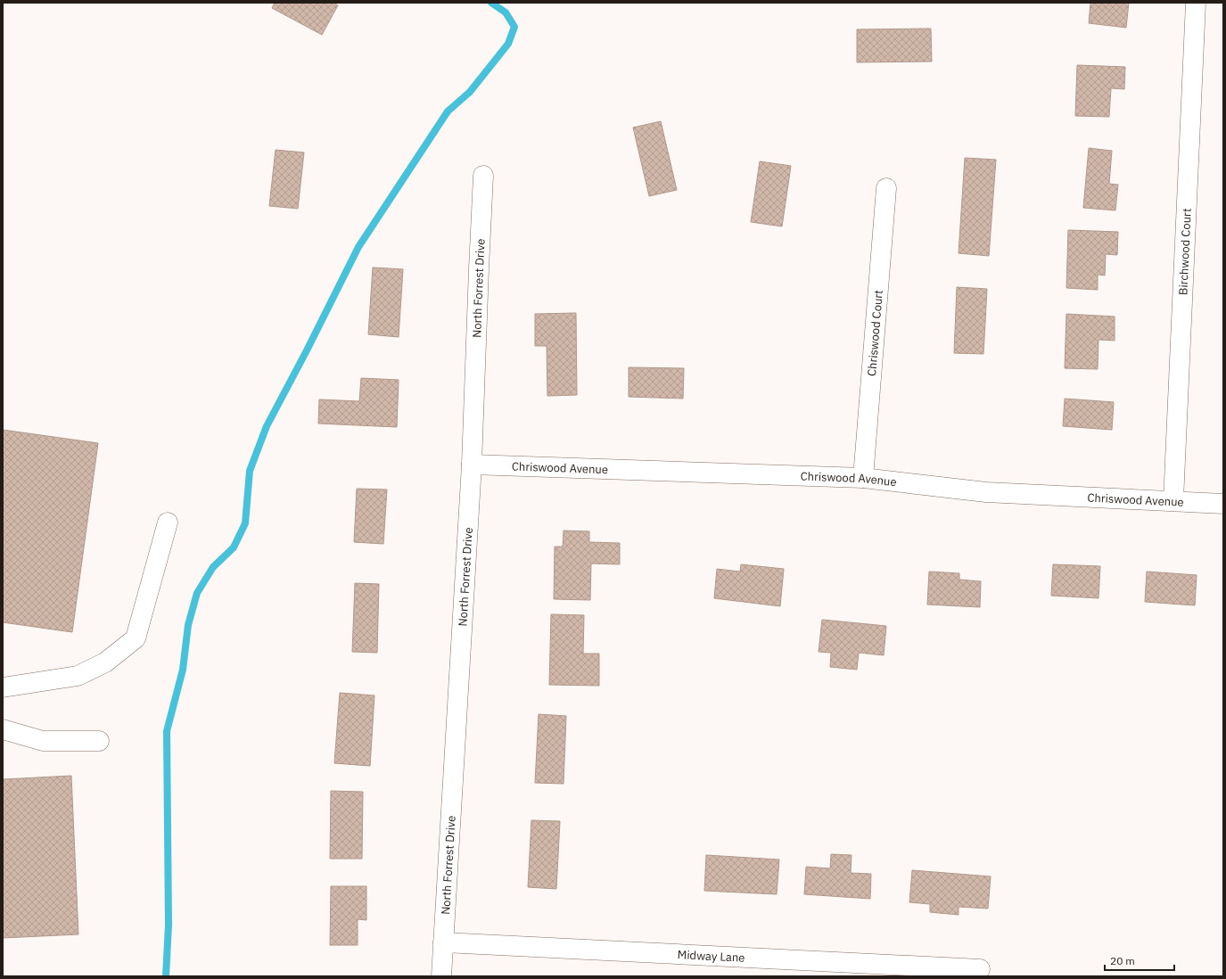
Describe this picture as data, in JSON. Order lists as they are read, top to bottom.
{
  "streets": {
    "street": [
      "Birchwood Court",
      "North Forrest Drive",
      "Chriswood Court",
      "Chriswood Avenue",
      "Midway Lane"
    ]
  },
  "crossings": [
    ["Birchwood Court", "Chriswood Avenue"],
    ["North Forrest Drive", "Chriswood Avenue"],
    ["North Forrest Drive", "Midway Lane"],
    ["Chriswood Court", "Chriswood Avenue"]
  ],
  "scale_bar": "20 m"
}
